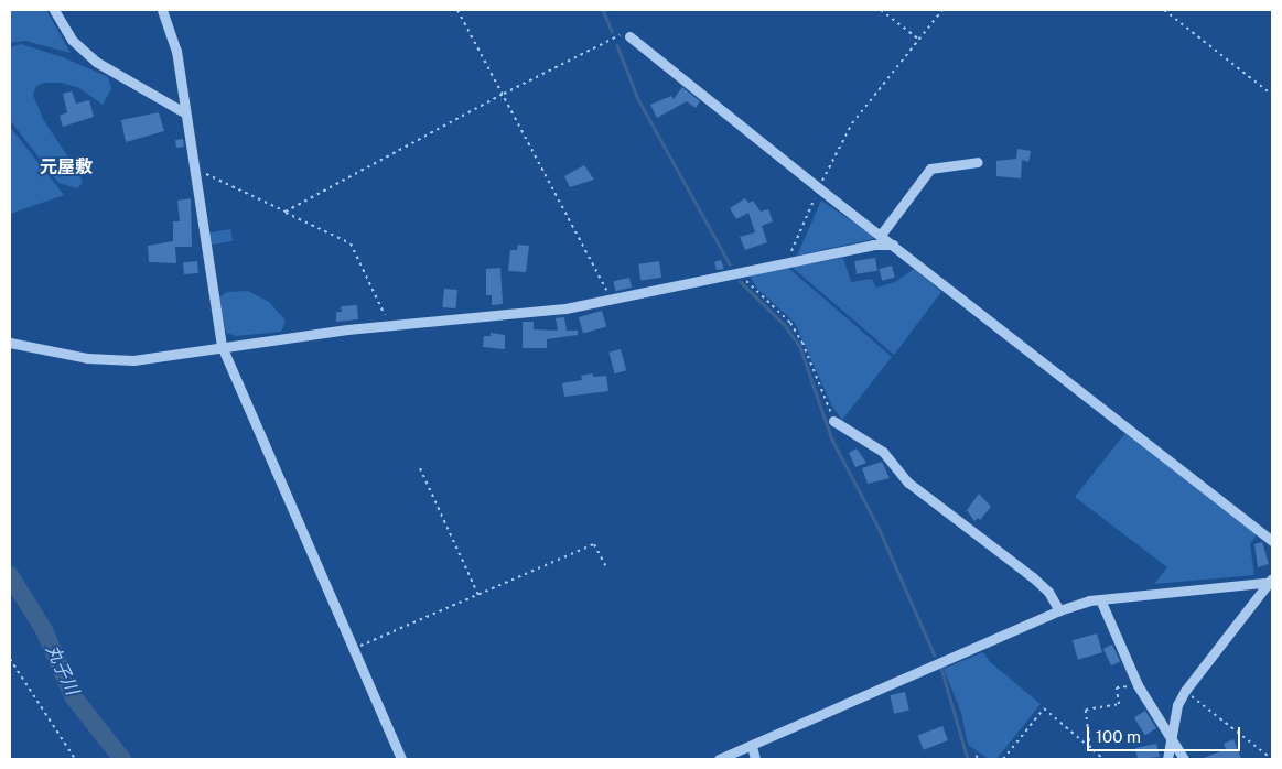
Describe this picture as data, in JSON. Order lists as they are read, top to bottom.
{
  "districts": ["元屋敷"],
  "water": ["丸子川"],
  "scale_bar": "100 m"
}
